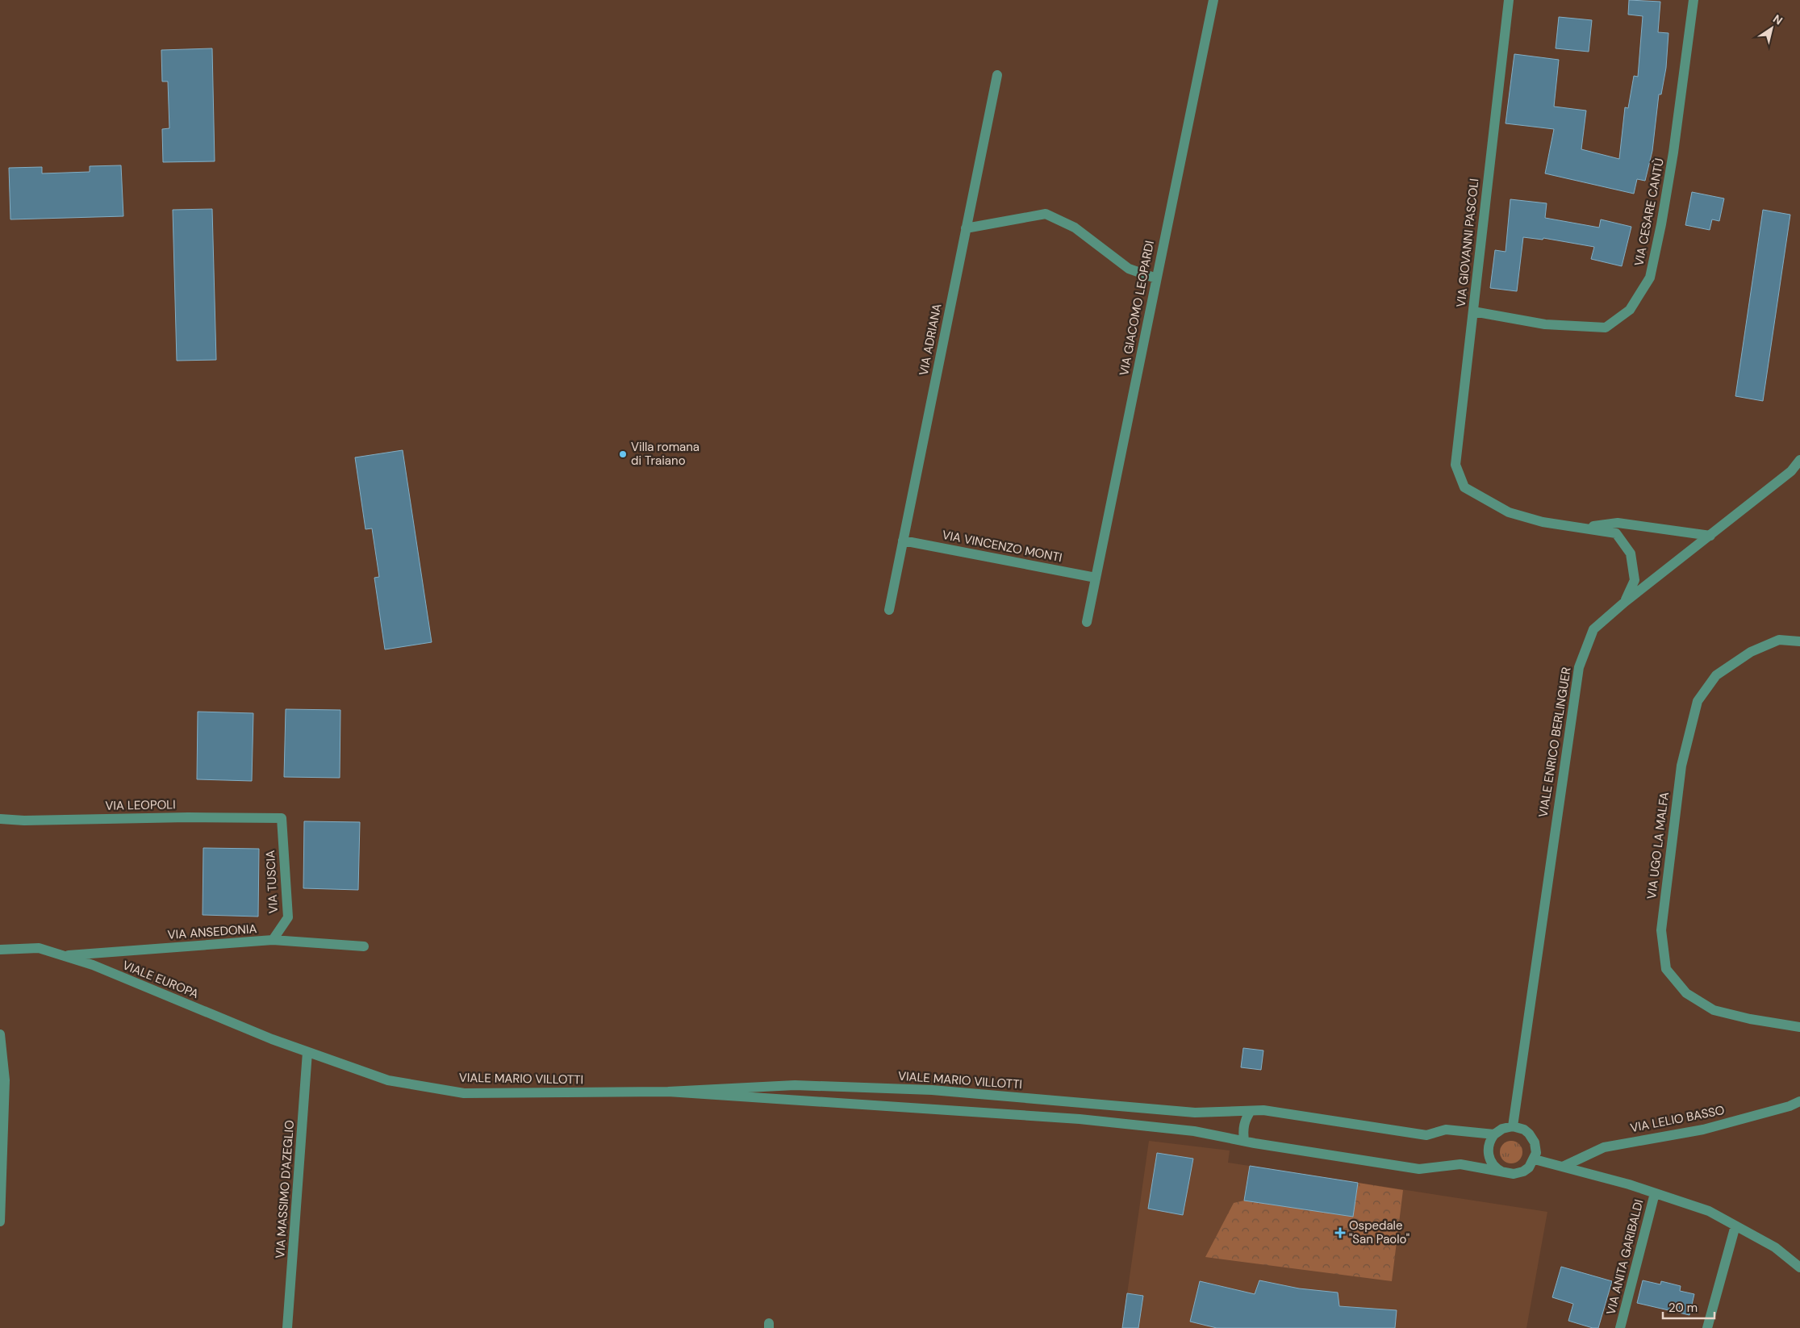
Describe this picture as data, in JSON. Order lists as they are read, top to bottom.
{
  "streets": {
    "street": [
      "VIA CESARE CANTÙ",
      "VIA GIOVANNI PASCOLI",
      "VIA GIACOMO LEOPARDI",
      "VIA ADRIANA",
      "VIA VINCENZO MONTI",
      "VIALE ENRICO BERLINGUER",
      "VIA LEOPOLI",
      "VIA UGO LA MALFA",
      "VIA TUSCIA",
      "VIA ANSEDONIA",
      "VIALE EUROPA",
      "VIALE MARIO VILLOTTI",
      "VIA LELIO BASSO",
      "VIA MASSIMO D'AZEGLIO",
      "VIA ANITA GARIBALDI"
    ]
  },
  "crossings": [
    ["VIA CESARE CANTÙ", "VIA GIOVANNI PASCOLI"],
    ["VIA GIACOMO LEOPARDI", "VIA VINCENZO MONTI"],
    ["VIA ADRIANA", "VIA VINCENZO MONTI"],
    ["VIALE ENRICO BERLINGUER", "VIALE MARIO VILLOTTI"],
    ["VIA LEOPOLI", "VIA TUSCIA"],
    ["VIA TUSCIA", "VIA ANSEDONIA"],
    ["VIA ANSEDONIA", "VIALE EUROPA"],
    ["VIALE EUROPA", "VIALE MARIO VILLOTTI"],
    ["VIALE EUROPA", "VIA MASSIMO D'AZEGLIO"],
    ["VIALE MARIO VILLOTTI", "VIA MASSIMO D'AZEGLIO"]
  ],
  "places": {
    "other": ["Villa romana di Traiano"],
    "health": ["Ospedale \"San Paolo\""]
  },
  "scale_bar": "20 m",
  "north": "top right"
}
